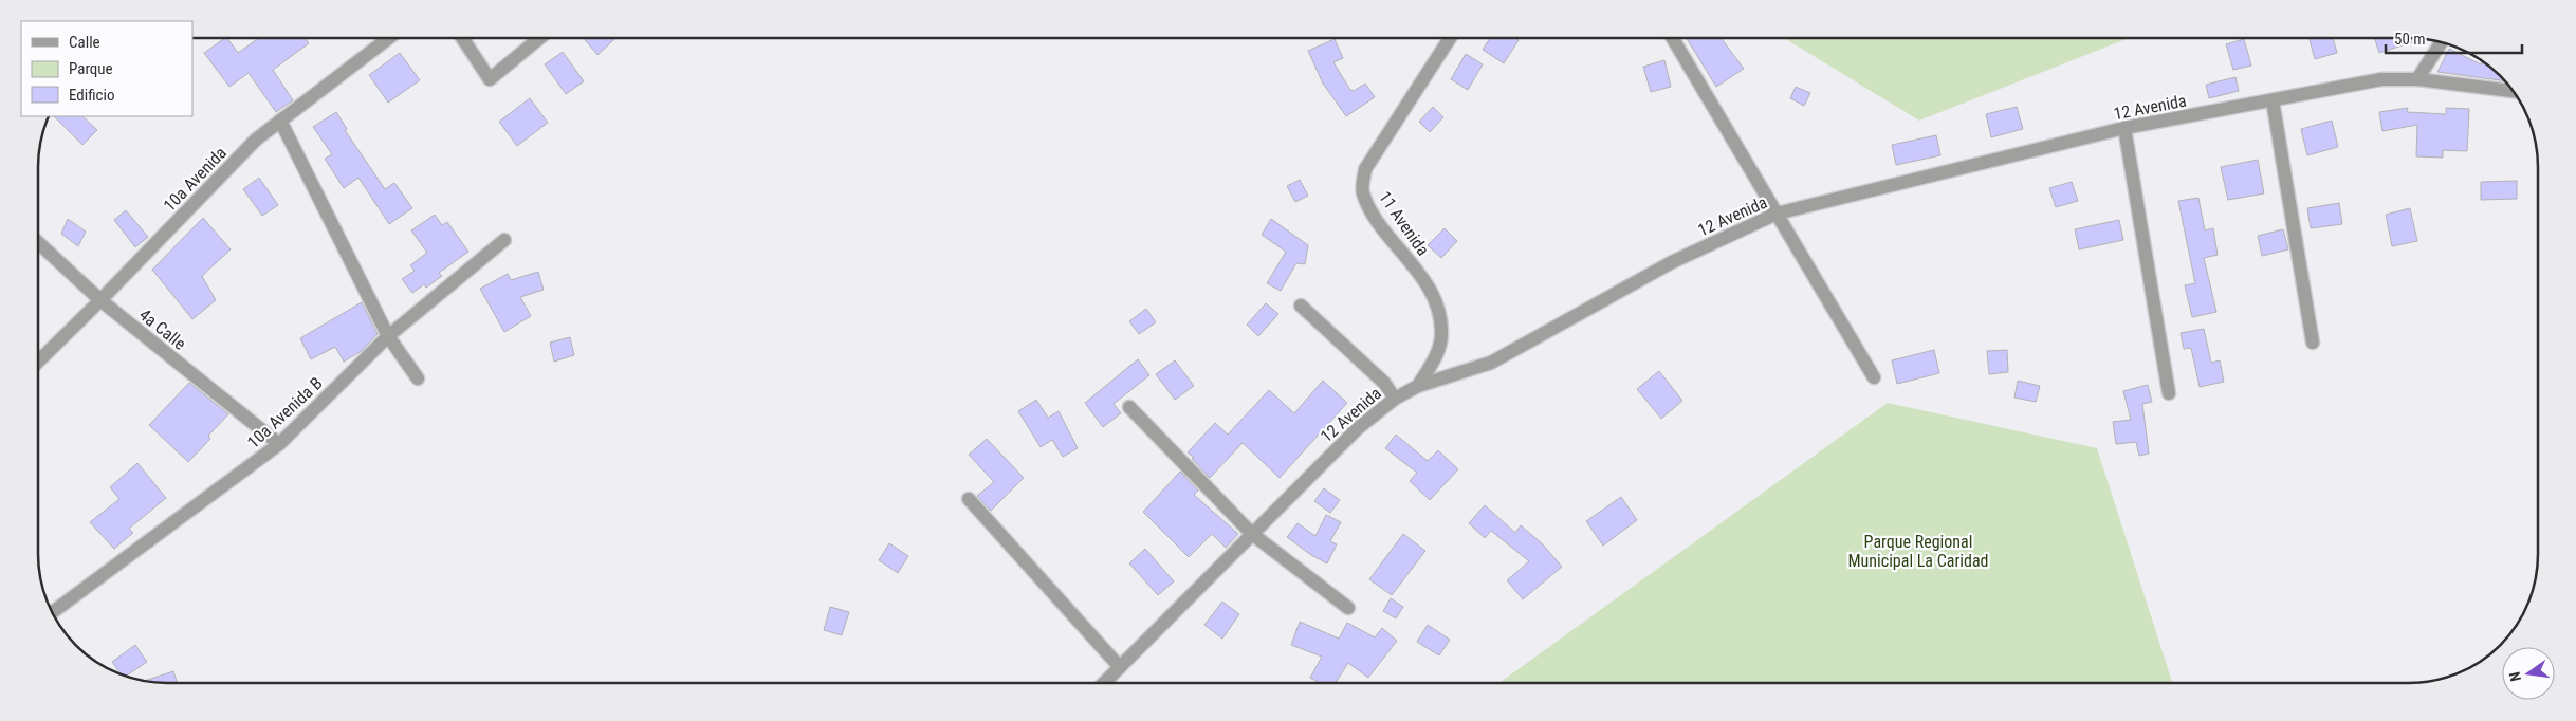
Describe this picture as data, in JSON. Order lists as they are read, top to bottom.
{
  "streets": {
    "street": [
      "12 Avenida",
      "10a Avenida",
      "11 Avenida",
      "4a Calle",
      "10a Avenida B"
    ]
  },
  "crossings": [
    ["12 Avenida", "11 Avenida"],
    ["10a Avenida", "4a Calle"],
    ["4a Calle", "10a Avenida B"]
  ],
  "parks": ["Parque Regional Municipal La Caridad"],
  "legend": ["Calle", "Parque", "Edificio"],
  "scale_bar": "50 m",
  "north": "left"
}
